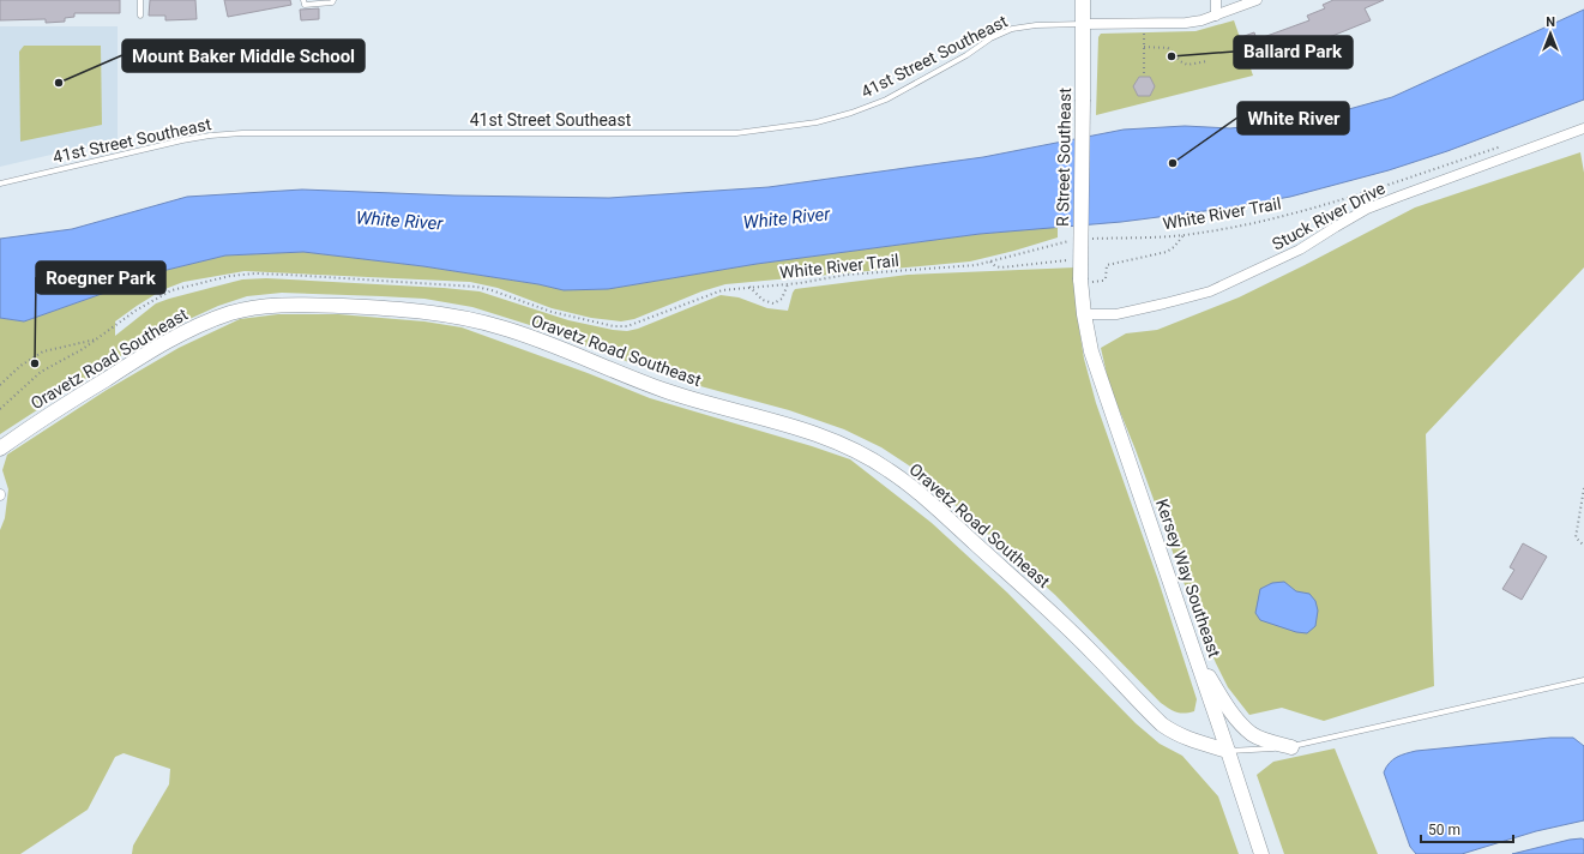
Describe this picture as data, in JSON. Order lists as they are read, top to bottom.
{
  "streets": {
    "street": [
      "R Street Southeast",
      "Stuck River Drive",
      "Oravetz Road Southeast",
      "Kersey Way Southeast"
    ],
    "lane": ["41st Street Southeast"],
    "path": ["White River Trail"]
  },
  "crossings": [
    ["41st Street Southeast", "R Street Southeast"],
    ["R Street Southeast", "Stuck River Drive"],
    ["R Street Southeast", "Kersey Way Southeast"],
    ["Stuck River Drive", "Kersey Way Southeast"],
    ["Oravetz Road Southeast", "Kersey Way Southeast"]
  ],
  "water": ["White River"],
  "places": [
    "Ballard Park",
    "Mount Baker Middle School",
    "White River",
    "Roegner Park"
  ],
  "scale_bar": "50 m",
  "north": "top"
}
